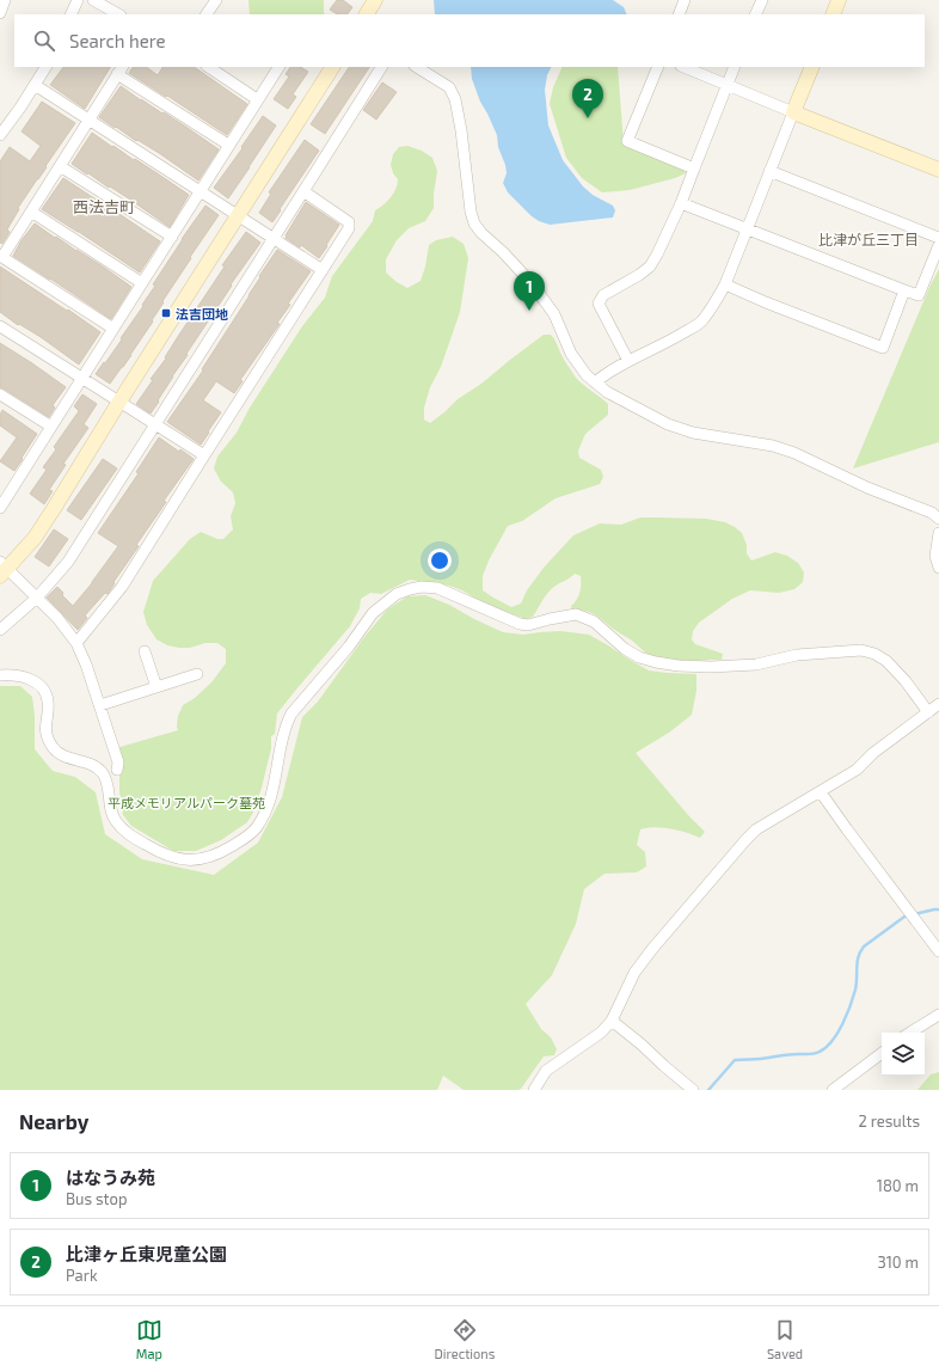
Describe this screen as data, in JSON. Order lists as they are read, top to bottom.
{
  "districts": ["西法吉町", "比津が丘三丁目"],
  "parks": ["平成メモリアルパーク墓苑"],
  "places": {
    "transit": ["法吉団地"]
  },
  "page": {
    "search": "Search here",
    "pins": ["2", "1"],
    "heading": ["Nearby", "2 results"],
    "list": [
      {
        "mark": "1",
        "name": "はなうみ苑",
        "note": "Bus stop",
        "value": "180 m"
      },
      {
        "mark": "2",
        "name": "比津ヶ丘東児童公園",
        "note": "Park",
        "value": "310 m"
      }
    ],
    "nav": ["Map", "Directions", "Saved"]
  }
}
